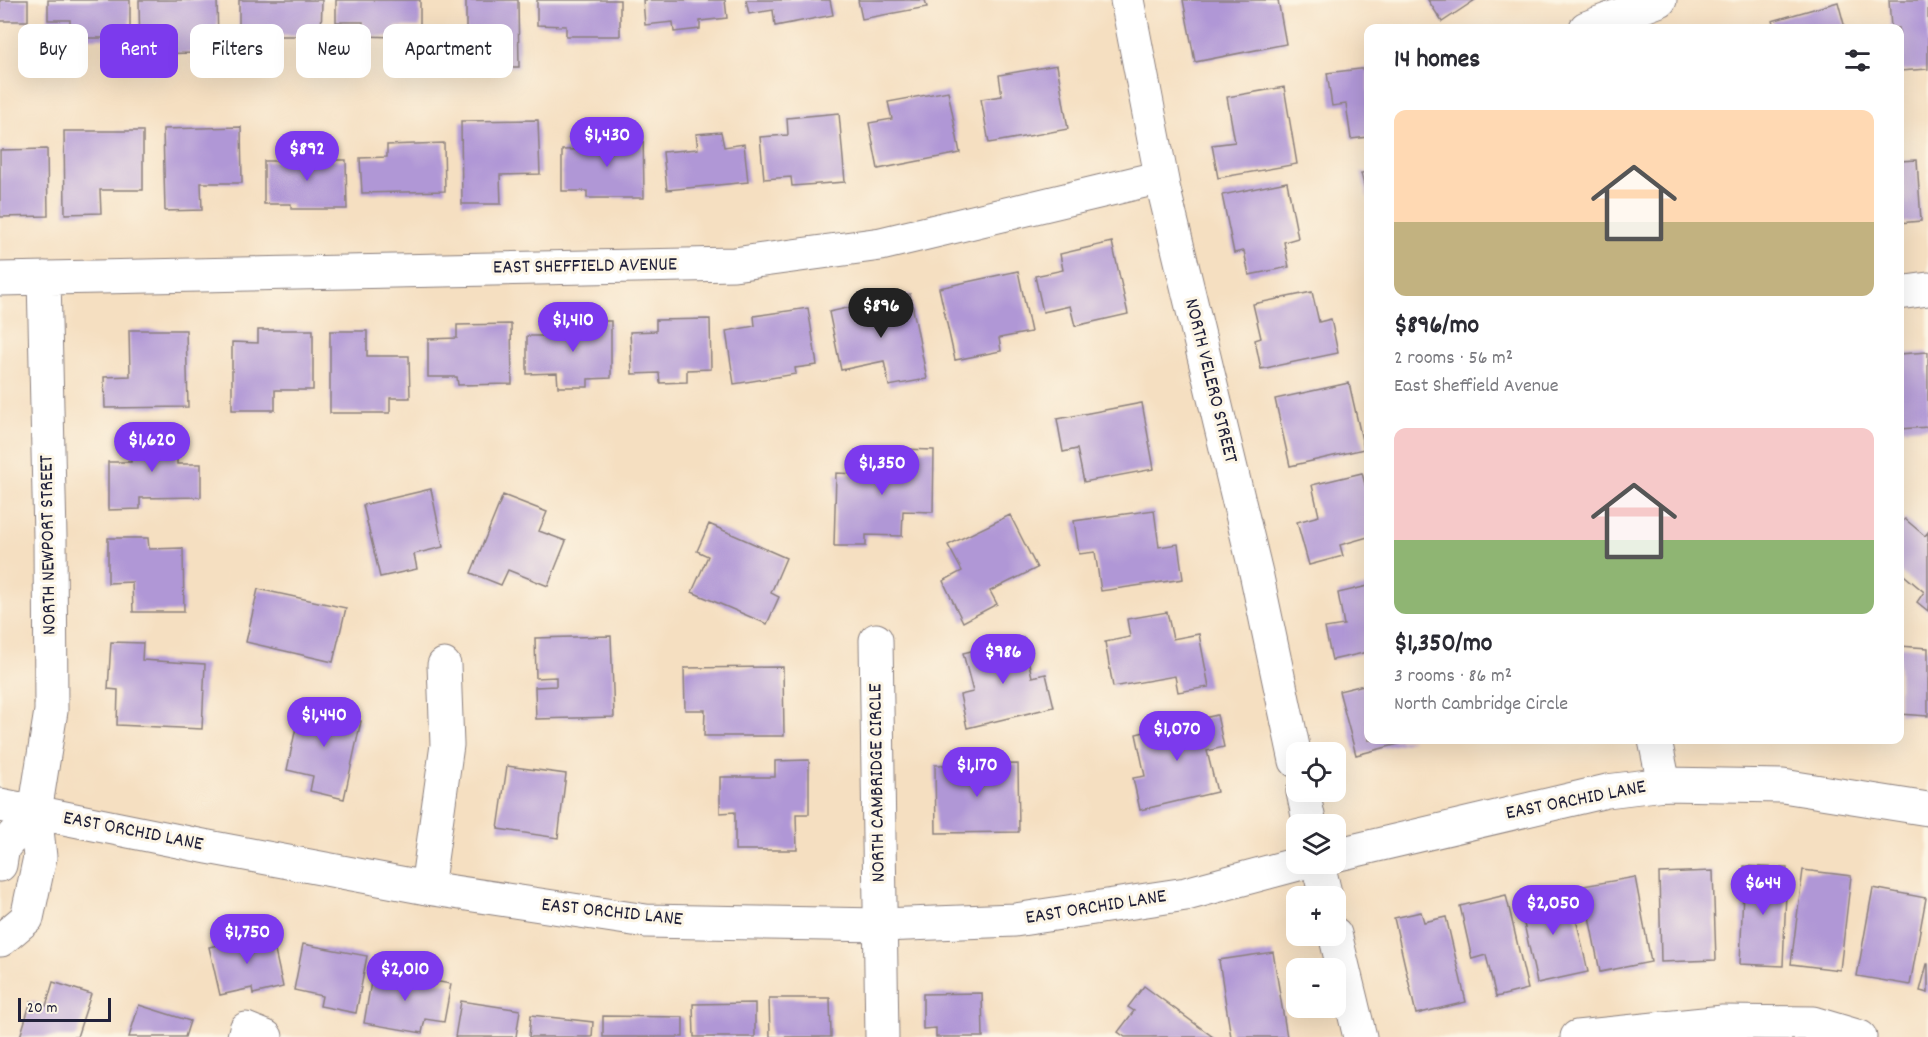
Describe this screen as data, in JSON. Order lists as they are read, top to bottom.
{
  "streets": {
    "street": [
      "EAST SHEFFIELD AVENUE",
      "NORTH VELERO STREET",
      "NORTH NEWPORT STREET",
      "NORTH CAMBRIDGE CIRCLE",
      "EAST ORCHID LANE"
    ]
  },
  "crossings": [
    ["EAST SHEFFIELD AVENUE", "NORTH VELERO STREET"],
    ["EAST SHEFFIELD AVENUE", "NORTH NEWPORT STREET"],
    ["NORTH NEWPORT STREET", "EAST ORCHID LANE"],
    ["NORTH CAMBRIDGE CIRCLE", "EAST ORCHID LANE"]
  ],
  "scale_bar": "20 m",
  "page": {
    "chip": [
      "Buy",
      "Rent",
      "Filters",
      "New",
      "Apartment"
    ],
    "heading": "14 homes",
    "list": [
      {
        "name": "$896/mo",
        "note": "2 rooms · 56 m² · East Sheffield Avenue"
      },
      {
        "name": "$1,350/mo",
        "note": "3 rooms · 86 m² · North Cambridge Circle"
      }
    ],
    "price": [
      "$1,430",
      "$892",
      "$896",
      "$1,410",
      "$1,620",
      "$1,350",
      "$986",
      "$1,440",
      "$1,070",
      "$1,170",
      "$644",
      "$2,050",
      "$1,750",
      "$2,010"
    ],
    "map_buttons": ["+", "−"],
    "scale": "20 m"
  }
}
